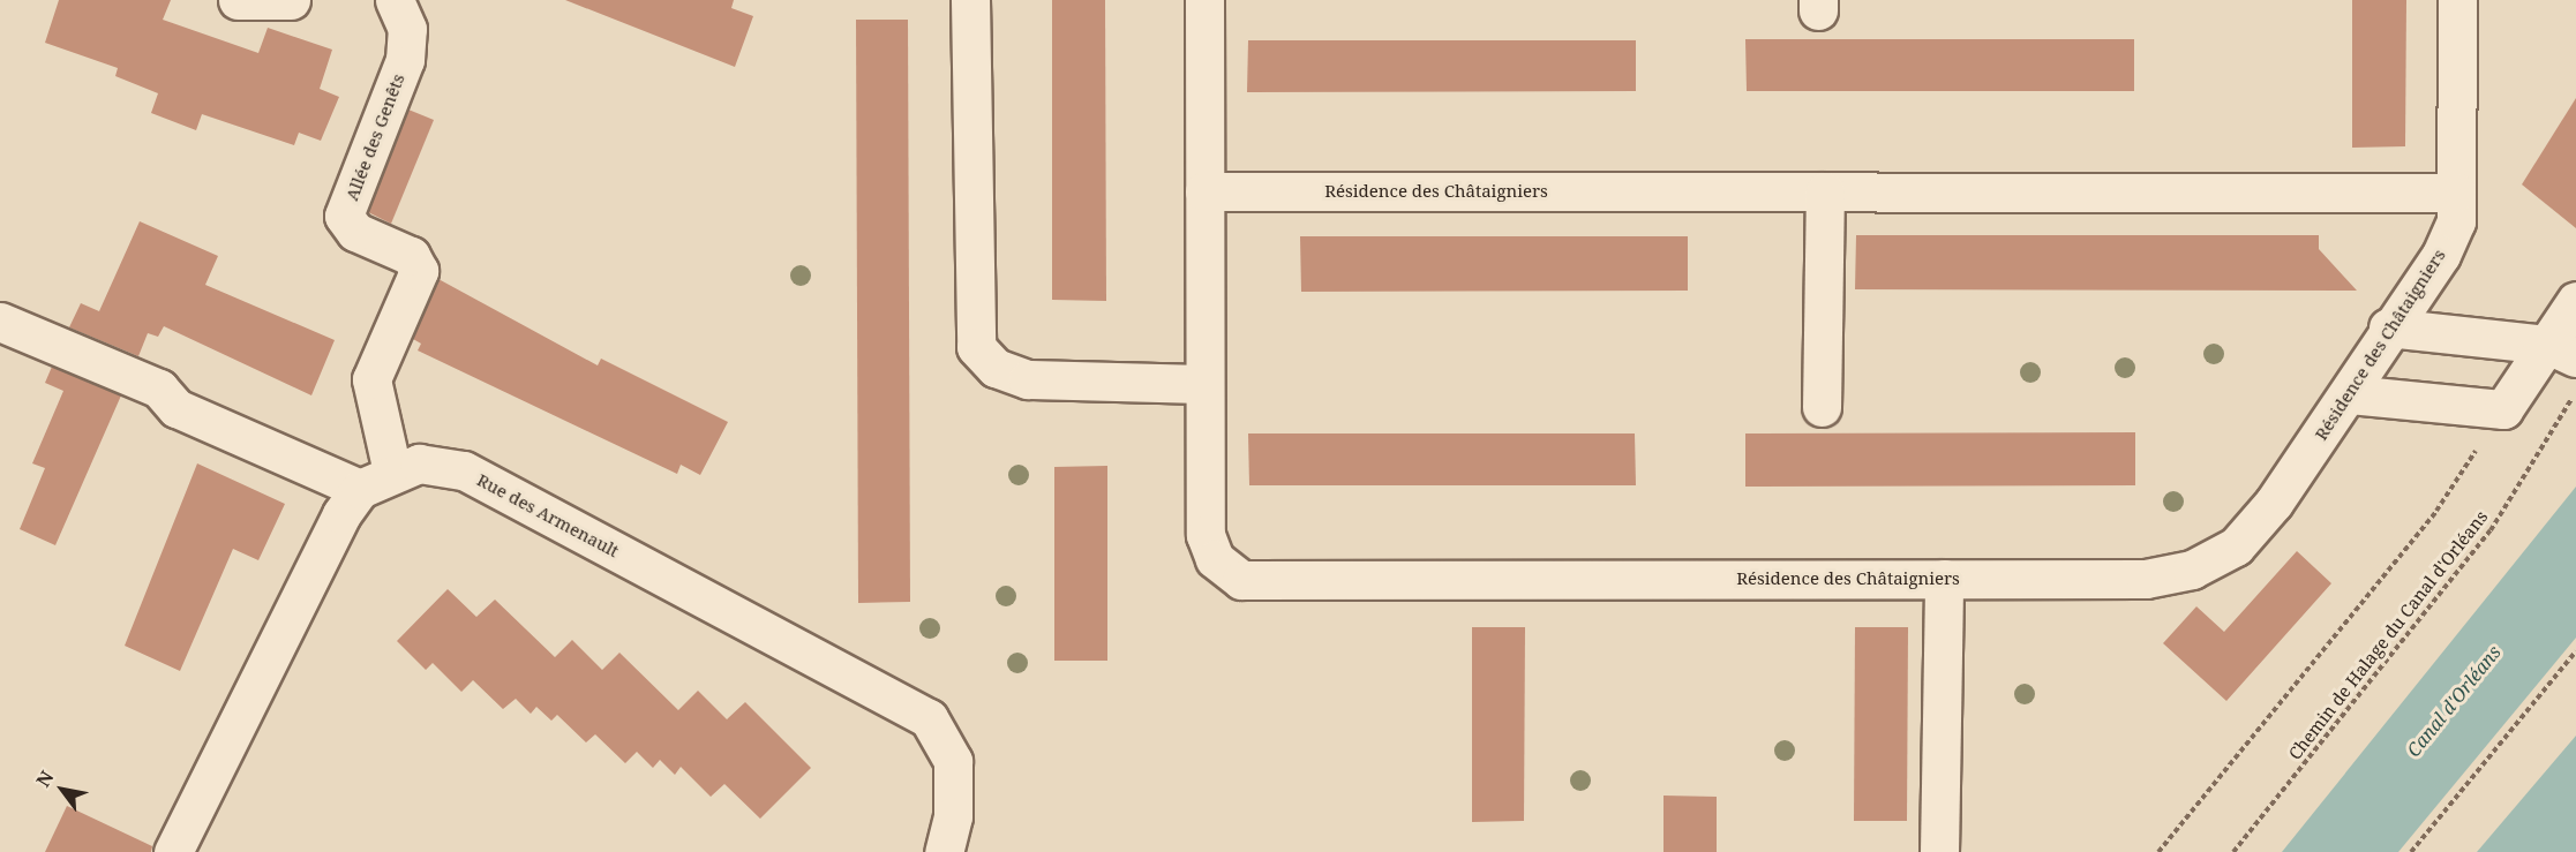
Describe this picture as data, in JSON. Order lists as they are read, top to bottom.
{
  "streets": {
    "street": ["Allée des Genêts", "Résidence des Châtaigniers", "Rue des Armenault"],
    "path": ["Chemin de Halage du Canal d'Orléans"]
  },
  "crossings": [
    ["Allée des Genêts", "Rue des Armenault"]
  ],
  "water": ["Canal d'Orléans"],
  "north": "top left"
}
